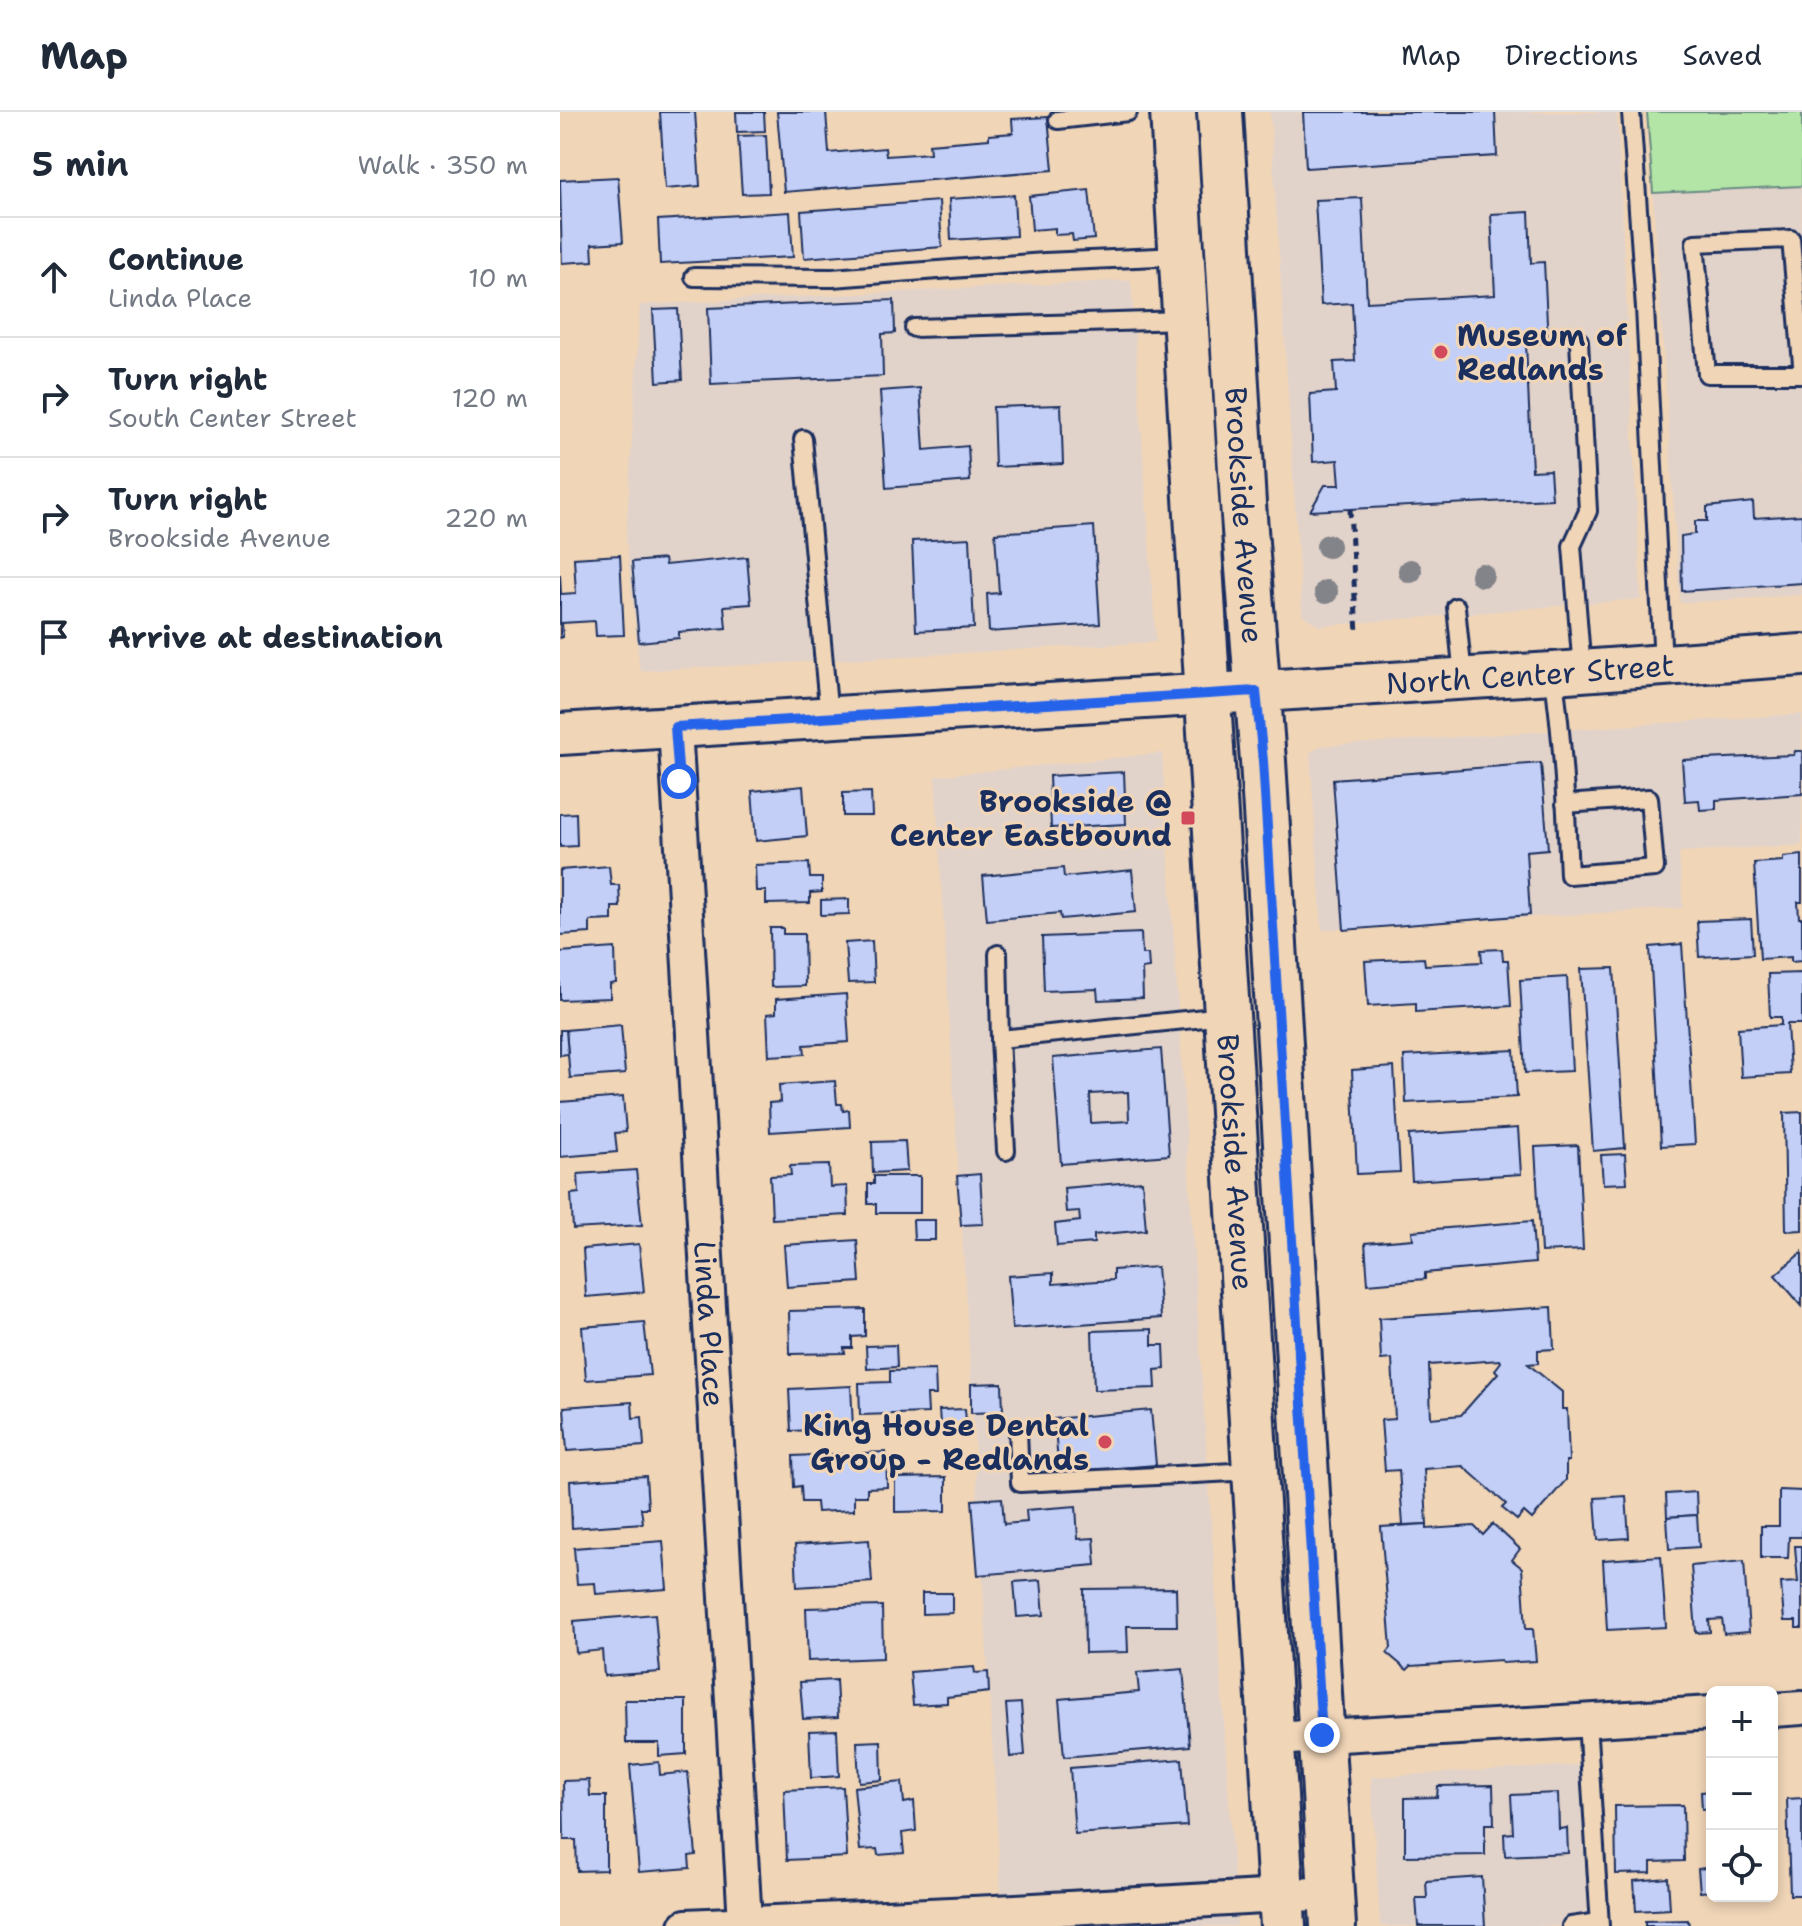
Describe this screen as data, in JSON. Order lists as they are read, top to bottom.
{
  "streets": {
    "main road": ["Brookside Avenue"],
    "street": ["North Center Street", "Linda Place"]
  },
  "crossings": [
    ["Brookside Avenue", "North Center Street"],
    ["North Center Street", "Linda Place"]
  ],
  "places": {
    "other": ["Museum of Redlands", "King House Dental Group - Redlands"],
    "transit": ["Brookside @ Center Eastbound"]
  },
  "page": {
    "header": "Map",
    "nav": ["Map", "Directions", "Saved"],
    "heading": ["5 min", "Walk · 350 m"],
    "list": [
      ["Continue", "Linda Place", "10 m"],
      ["Turn right", "South Center Street", "120 m"],
      ["Turn right", "Brookside Avenue", "220 m"],
      "Arrive at destination"
    ],
    "map_buttons": ["+", "−"]
  }
}
